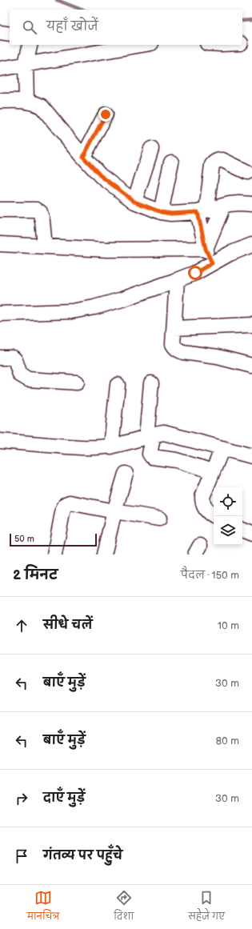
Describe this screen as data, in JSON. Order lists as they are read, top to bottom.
{
  "scale_bar": "50 m",
  "page": {
    "search": "यहाँ खोजें",
    "scale": "50 m",
    "heading": ["2 मिनट", "पैदल · 150 m"],
    "list": [
      ["सीधे चलें", "10 m"],
      ["बाएँ मुड़ें", "30 m"],
      ["बाएँ मुड़ें", "80 m"],
      ["दाएँ मुड़ें", "30 m"],
      "गंतव्य पर पहुँचे"
    ],
    "nav": ["मानचित्र", "दिशा", "सहेजे गए"]
  }
}
